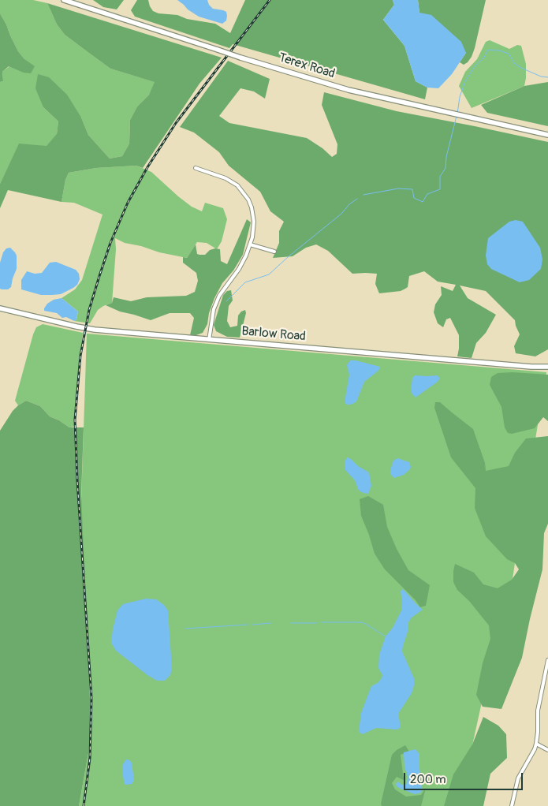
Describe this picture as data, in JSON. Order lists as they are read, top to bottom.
{
  "streets": {
    "street": ["Terex Road", "Barlow Road"]
  },
  "scale_bar": "200 m"
}
